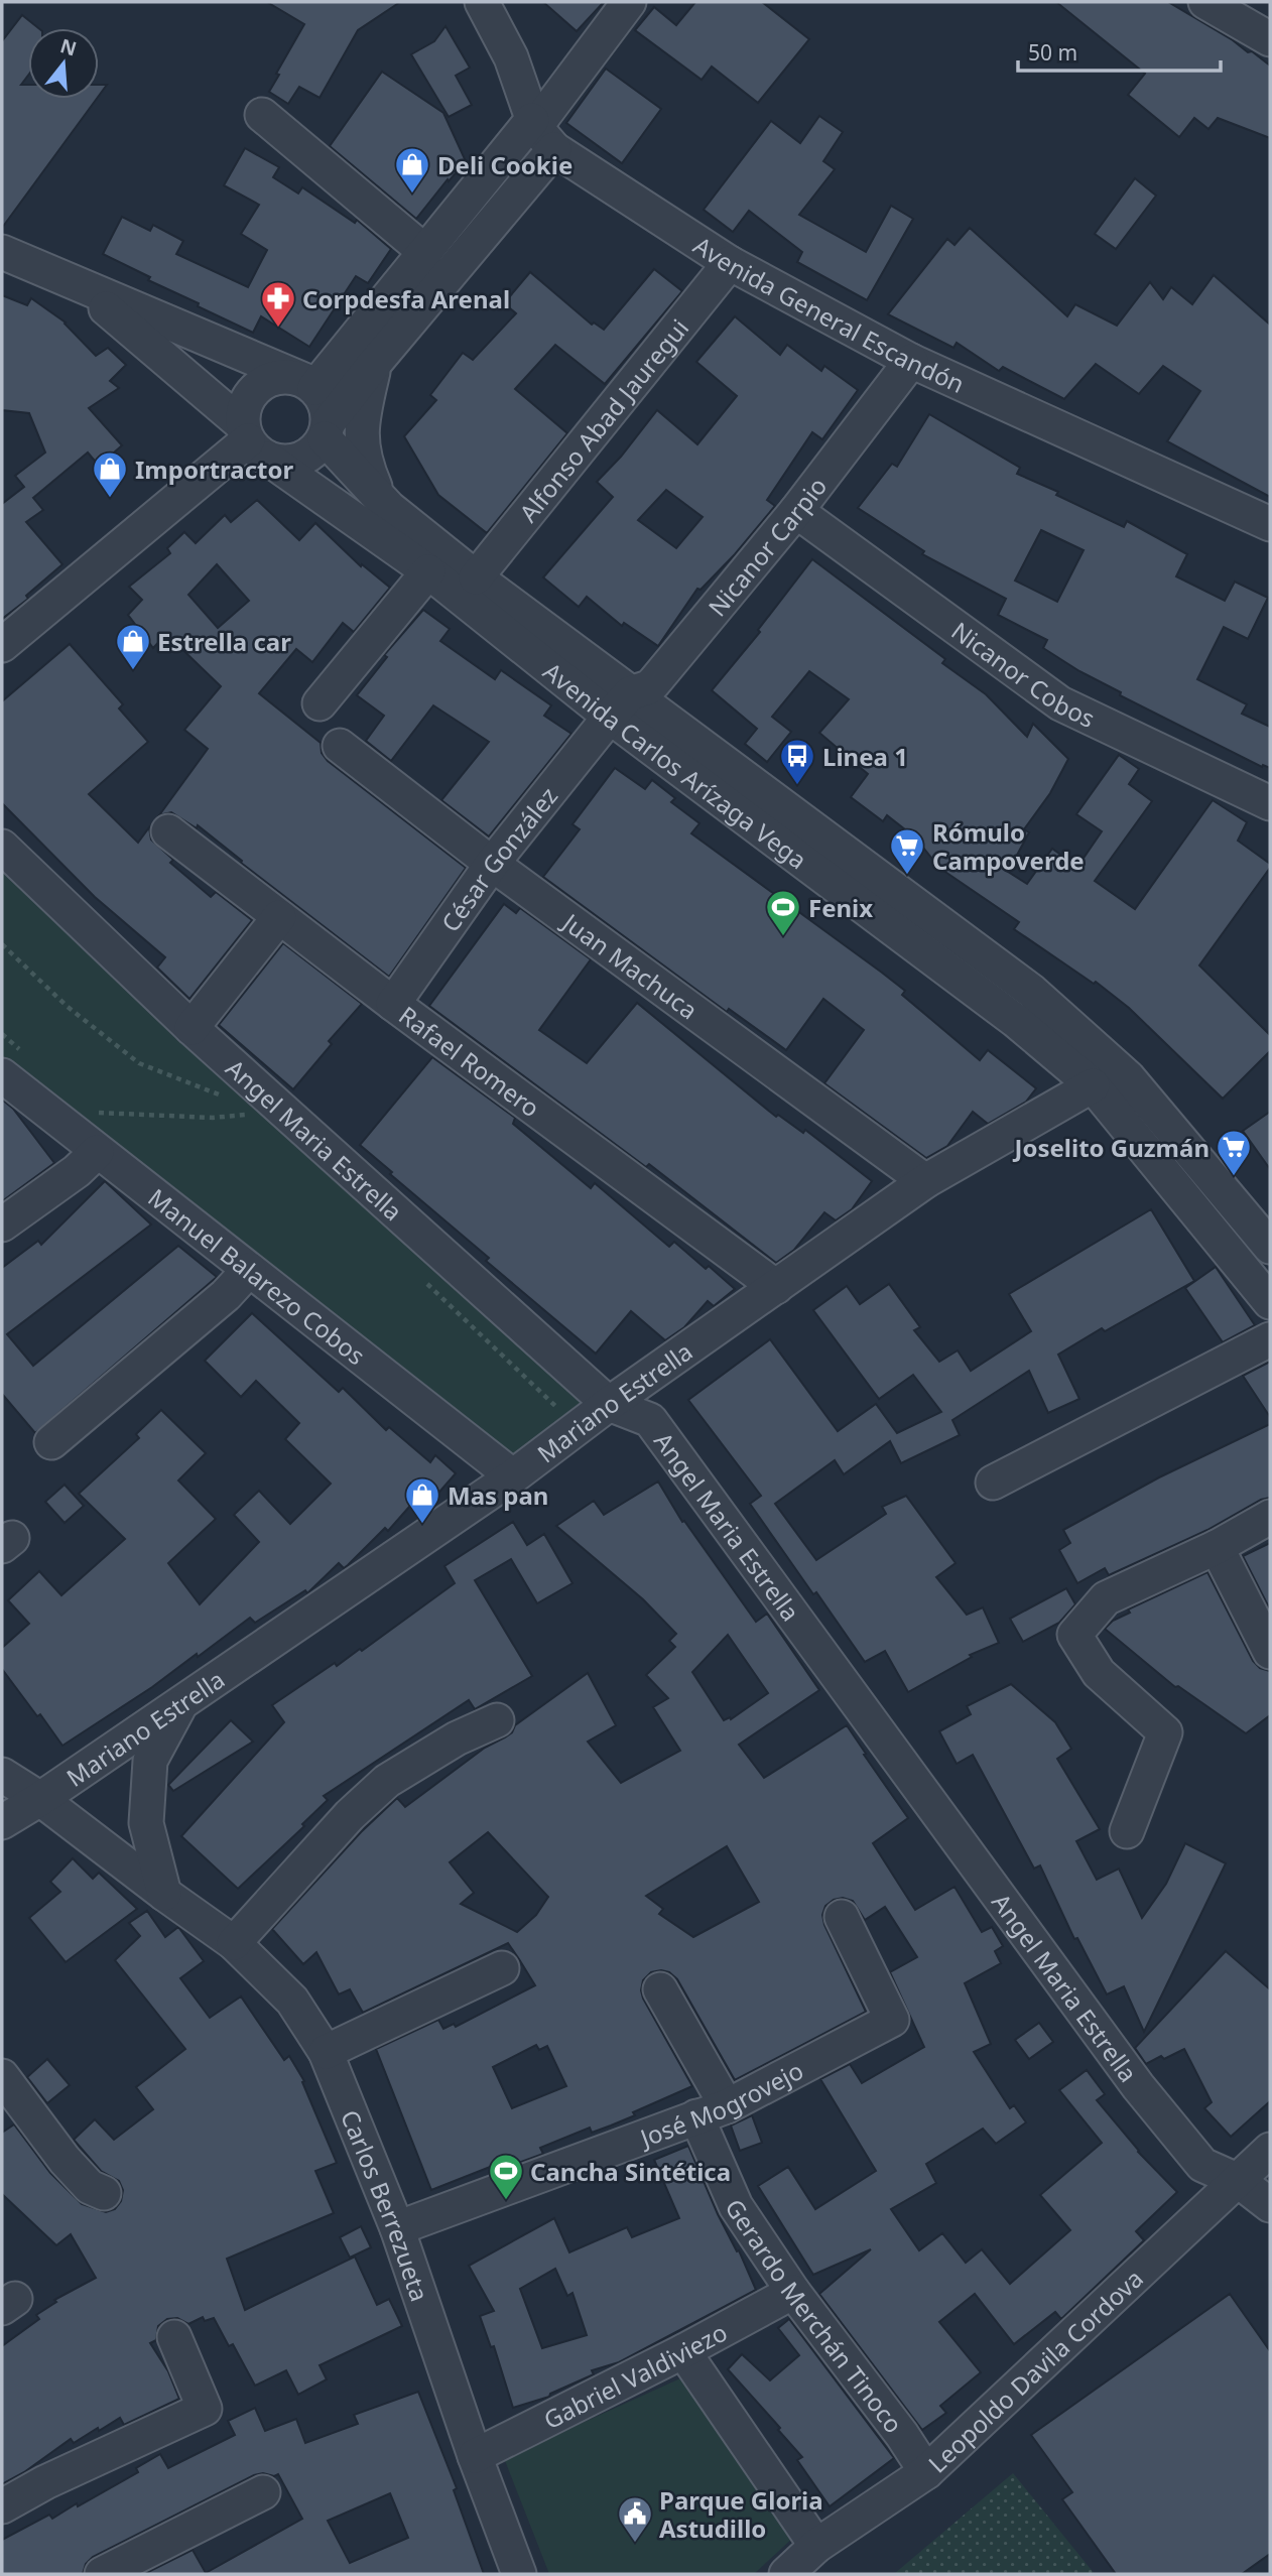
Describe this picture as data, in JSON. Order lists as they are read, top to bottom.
{
  "streets": {
    "street": [
      "Avenida General Escandón",
      "Alfonso Abad Jauregui",
      "Nicanor Carpio",
      "Nicanor Cobos",
      "Avenida Carlos Arízaga Vega",
      "César González",
      "Juan Machuca",
      "Rafael Romero",
      "Angel Maria Estrella",
      "Manuel Balarezo Cobos",
      "Mariano Estrella",
      "José Mogrovejo",
      "Carlos Berrezueta",
      "Gerardo Merchán Tinoco",
      "Leopoldo Davila Cordova",
      "Gabriel Valdiviezo"
    ]
  },
  "crossings": [
    ["Avenida General Escandón", "Alfonso Abad Jauregui"],
    ["Avenida General Escandón", "Nicanor Carpio"],
    ["Alfonso Abad Jauregui", "Avenida Carlos Arízaga Vega"],
    ["Nicanor Carpio", "Nicanor Cobos"],
    ["Nicanor Carpio", "Avenida Carlos Arízaga Vega"],
    ["Nicanor Carpio", "César González"],
    ["Avenida Carlos Arízaga Vega", "César González"],
    ["Avenida Carlos Arízaga Vega", "Mariano Estrella"],
    ["César González", "Juan Machuca"],
    ["César González", "Rafael Romero"],
    ["Juan Machuca", "Mariano Estrella"],
    ["Rafael Romero", "Mariano Estrella"],
    ["Angel Maria Estrella", "Mariano Estrella"],
    ["Angel Maria Estrella", "Leopoldo Davila Cordova"],
    ["Manuel Balarezo Cobos", "Mariano Estrella"],
    ["Mariano Estrella", "Carlos Berrezueta"],
    ["José Mogrovejo", "Carlos Berrezueta"],
    ["José Mogrovejo", "Gerardo Merchán Tinoco"],
    ["Carlos Berrezueta", "Gabriel Valdiviezo"],
    ["Gerardo Merchán Tinoco", "Leopoldo Davila Cordova"],
    ["Gerardo Merchán Tinoco", "Gabriel Valdiviezo"]
  ],
  "places": {
    "shop": [
      "Deli Cookie",
      "Importractor",
      "Estrella car",
      "Mas pan"
    ],
    "pharmacy": ["Corpdesfa Arenal"],
    "bus stop": ["Linea 1"],
    "supermarket": ["Rómulo Campoverde", "Joselito Guzmán"],
    "sports": ["Fenix", "Cancha Sintética"],
    "public building": ["Parque Gloria Astudillo"]
  },
  "scale_bar": "50 m",
  "north": "top"
}
